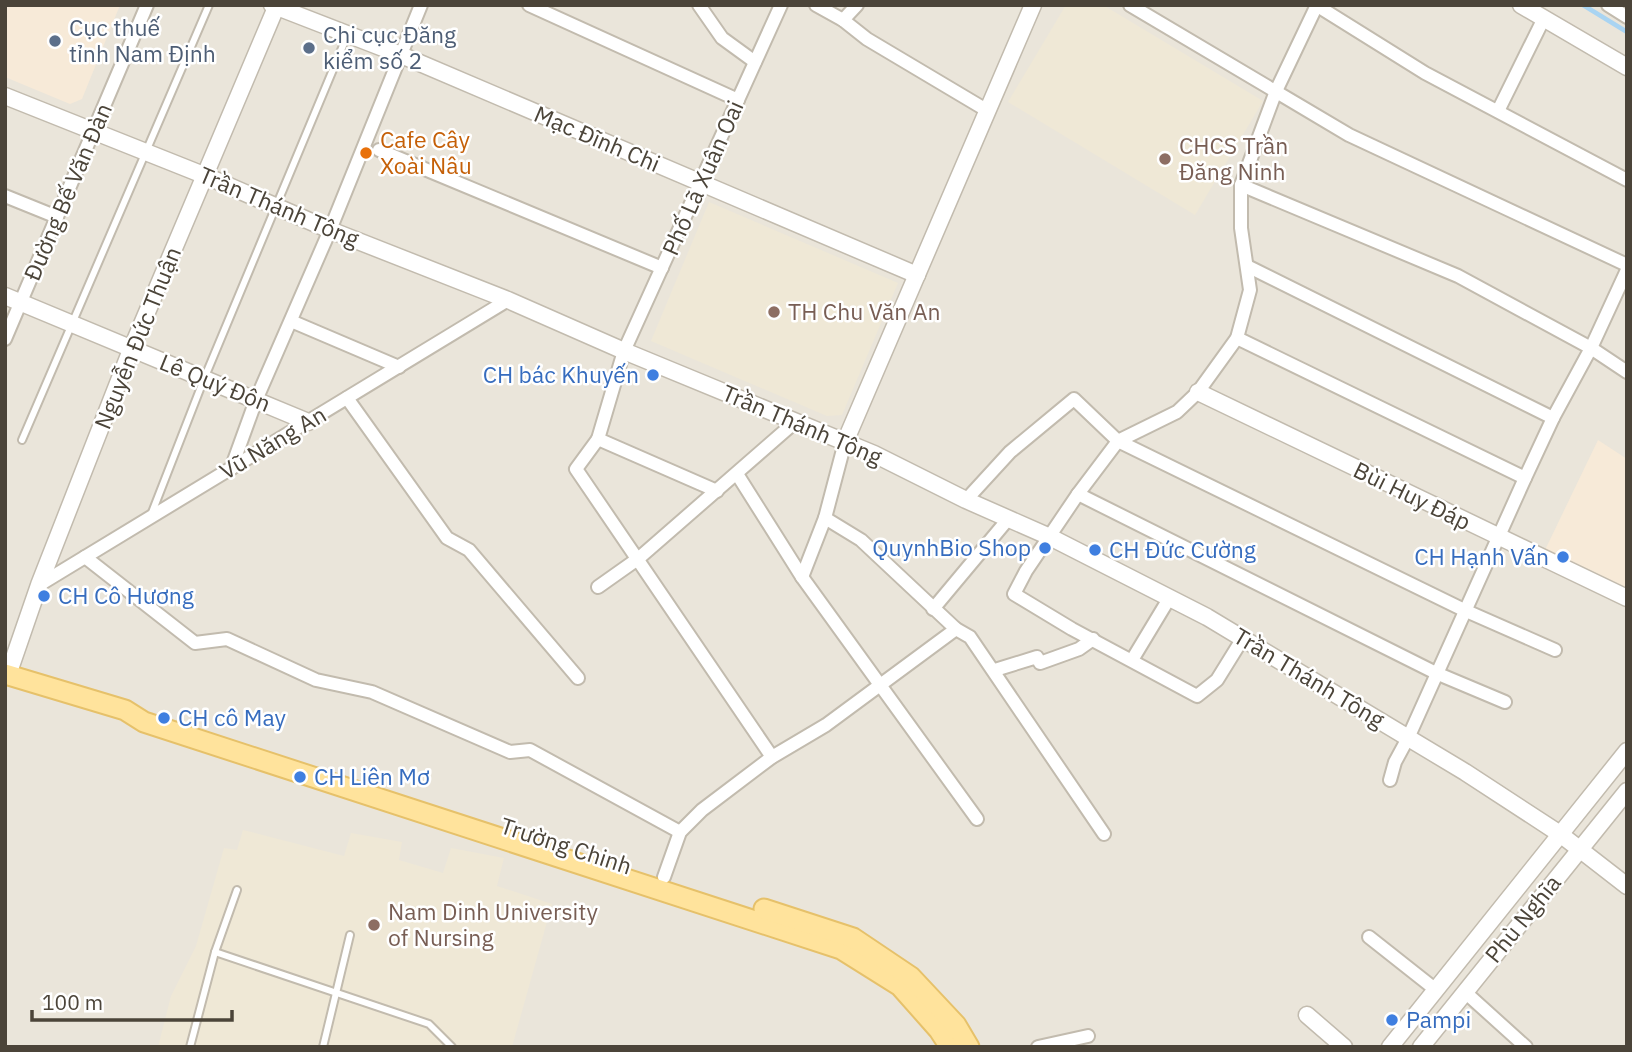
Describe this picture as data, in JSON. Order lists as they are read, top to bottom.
{
  "streets": {
    "main road": ["Trường Chinh"],
    "street": [
      "Mạc Đĩnh Chi",
      "Phố Lã Xuân Oai",
      "Đường Bế Văn Đàn",
      "Trần Thánh Tông",
      "Nguyễn Đức Thuận",
      "Lê Quý Đôn",
      "Vũ Năng An",
      "Bùi Huy Đáp",
      "Phù Nghĩa"
    ]
  },
  "crossings": [
    ["Mạc Đĩnh Chi", "Phố Lã Xuân Oai"],
    ["Mạc Đĩnh Chi", "Nguyễn Đức Thuận"],
    ["Phố Lã Xuân Oai", "Trần Thánh Tông"],
    ["Đường Bế Văn Đàn", "Trần Thánh Tông"],
    ["Đường Bế Văn Đàn", "Lê Quý Đôn"],
    ["Trần Thánh Tông", "Nguyễn Đức Thuận"],
    ["Trần Thánh Tông", "Vũ Năng An"],
    ["Trần Thánh Tông", "Phù Nghĩa"],
    ["Nguyễn Đức Thuận", "Lê Quý Đôn"],
    ["Nguyễn Đức Thuận", "Vũ Năng An"],
    ["Nguyễn Đức Thuận", "Trường Chinh"],
    ["Lê Quý Đôn", "Vũ Năng An"]
  ],
  "places": [
    "Cục thuế tỉnh Nam Định",
    "Chi cục Đăng kiểm số 2",
    "Cafe Cây Xoài Nâu",
    "CHCS Trần Đăng Ninh",
    "TH Chu Văn An",
    "CH bác Khuyến",
    "QuynhBio Shop",
    "CH Đức Cường",
    "CH Hạnh Vấn",
    "CH Cô Hương",
    "CH cô May",
    "CH Liên Mơ",
    "Nam Dinh University of Nursing",
    "Pampi"
  ],
  "scale_bar": "100 m"
}
